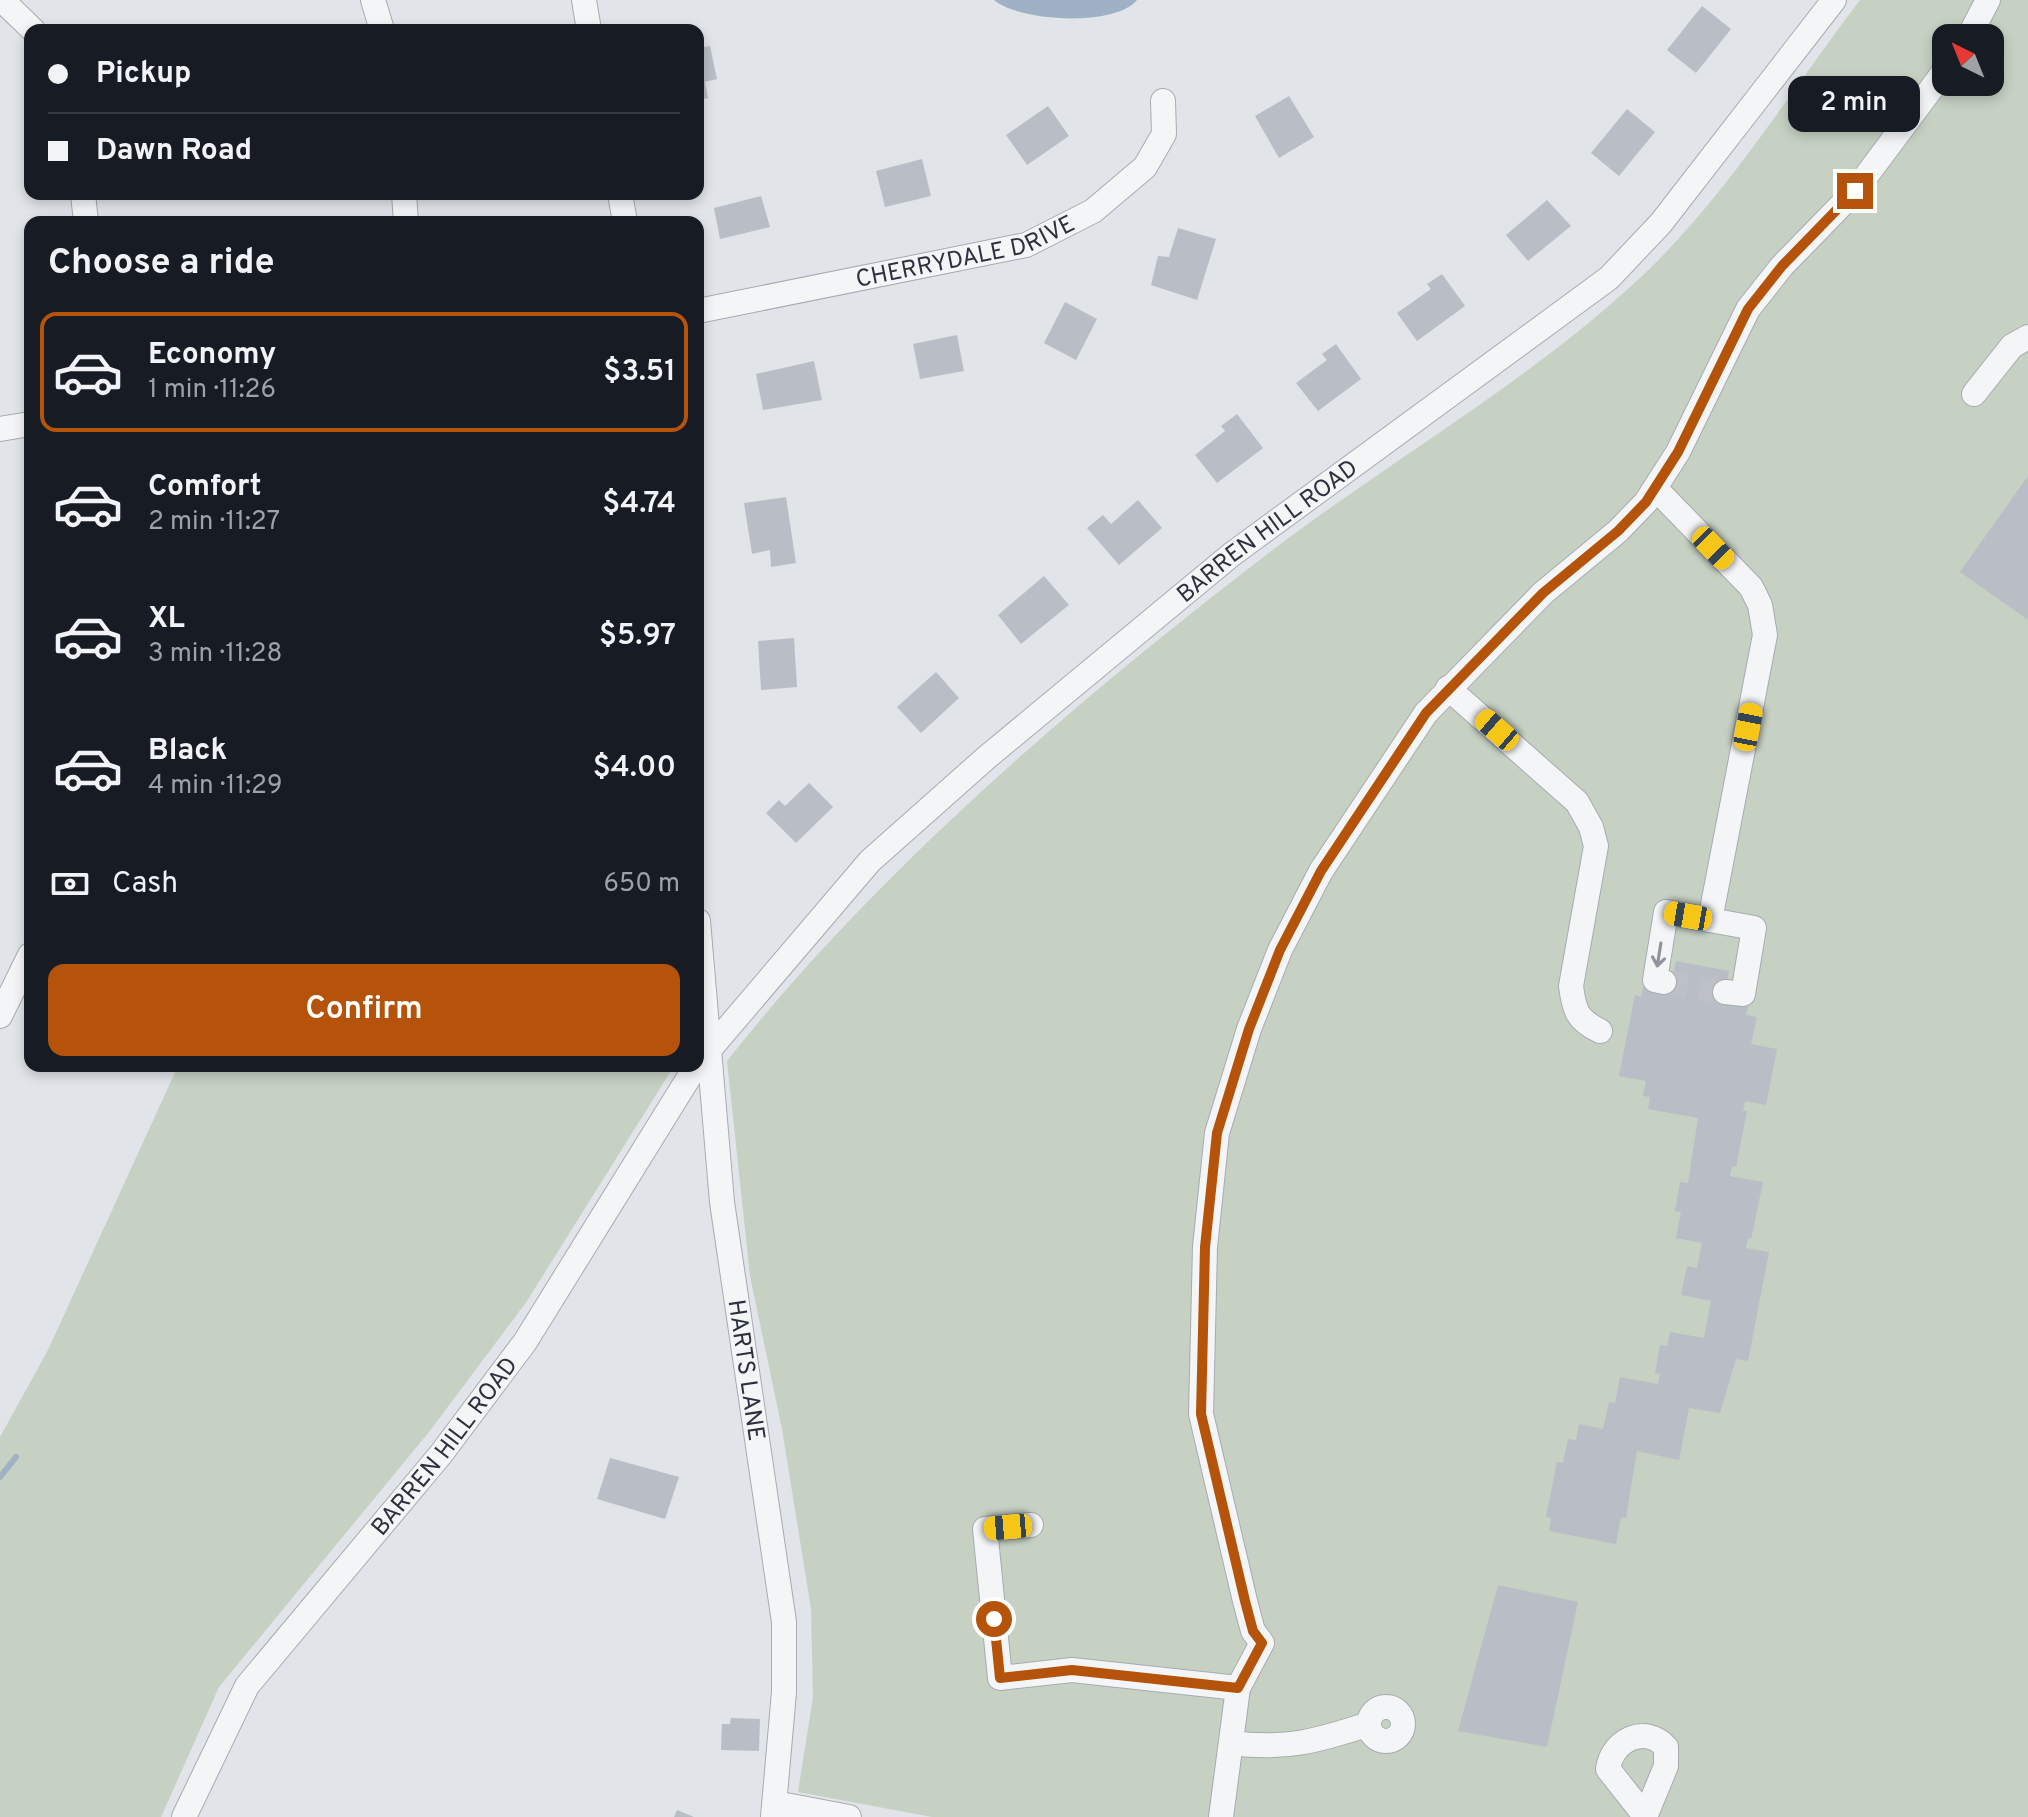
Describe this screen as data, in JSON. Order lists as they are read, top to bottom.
{
  "streets": {
    "street": ["CHERRYDALE DRIVE", "BARREN HILL ROAD", "HARTS LANE"]
  },
  "north": "top left",
  "page": {
    "banner": ["Pickup", "Dawn Road"],
    "bubble": "2 min",
    "heading": "Choose a ride",
    "list": [
      {
        "name": "Economy",
        "note": "1 min · 11:26",
        "value": "$3.51"
      },
      {
        "name": "Comfort",
        "note": "2 min · 11:27",
        "value": "$4.74"
      },
      {
        "name": "XL",
        "note": "3 min · 11:28",
        "value": "$5.97"
      },
      {
        "name": "Black",
        "note": "4 min · 11:29",
        "value": "$4.00"
      }
    ],
    "pay": ["Cash", "650 m"],
    "buttons": "Confirm"
  }
}
